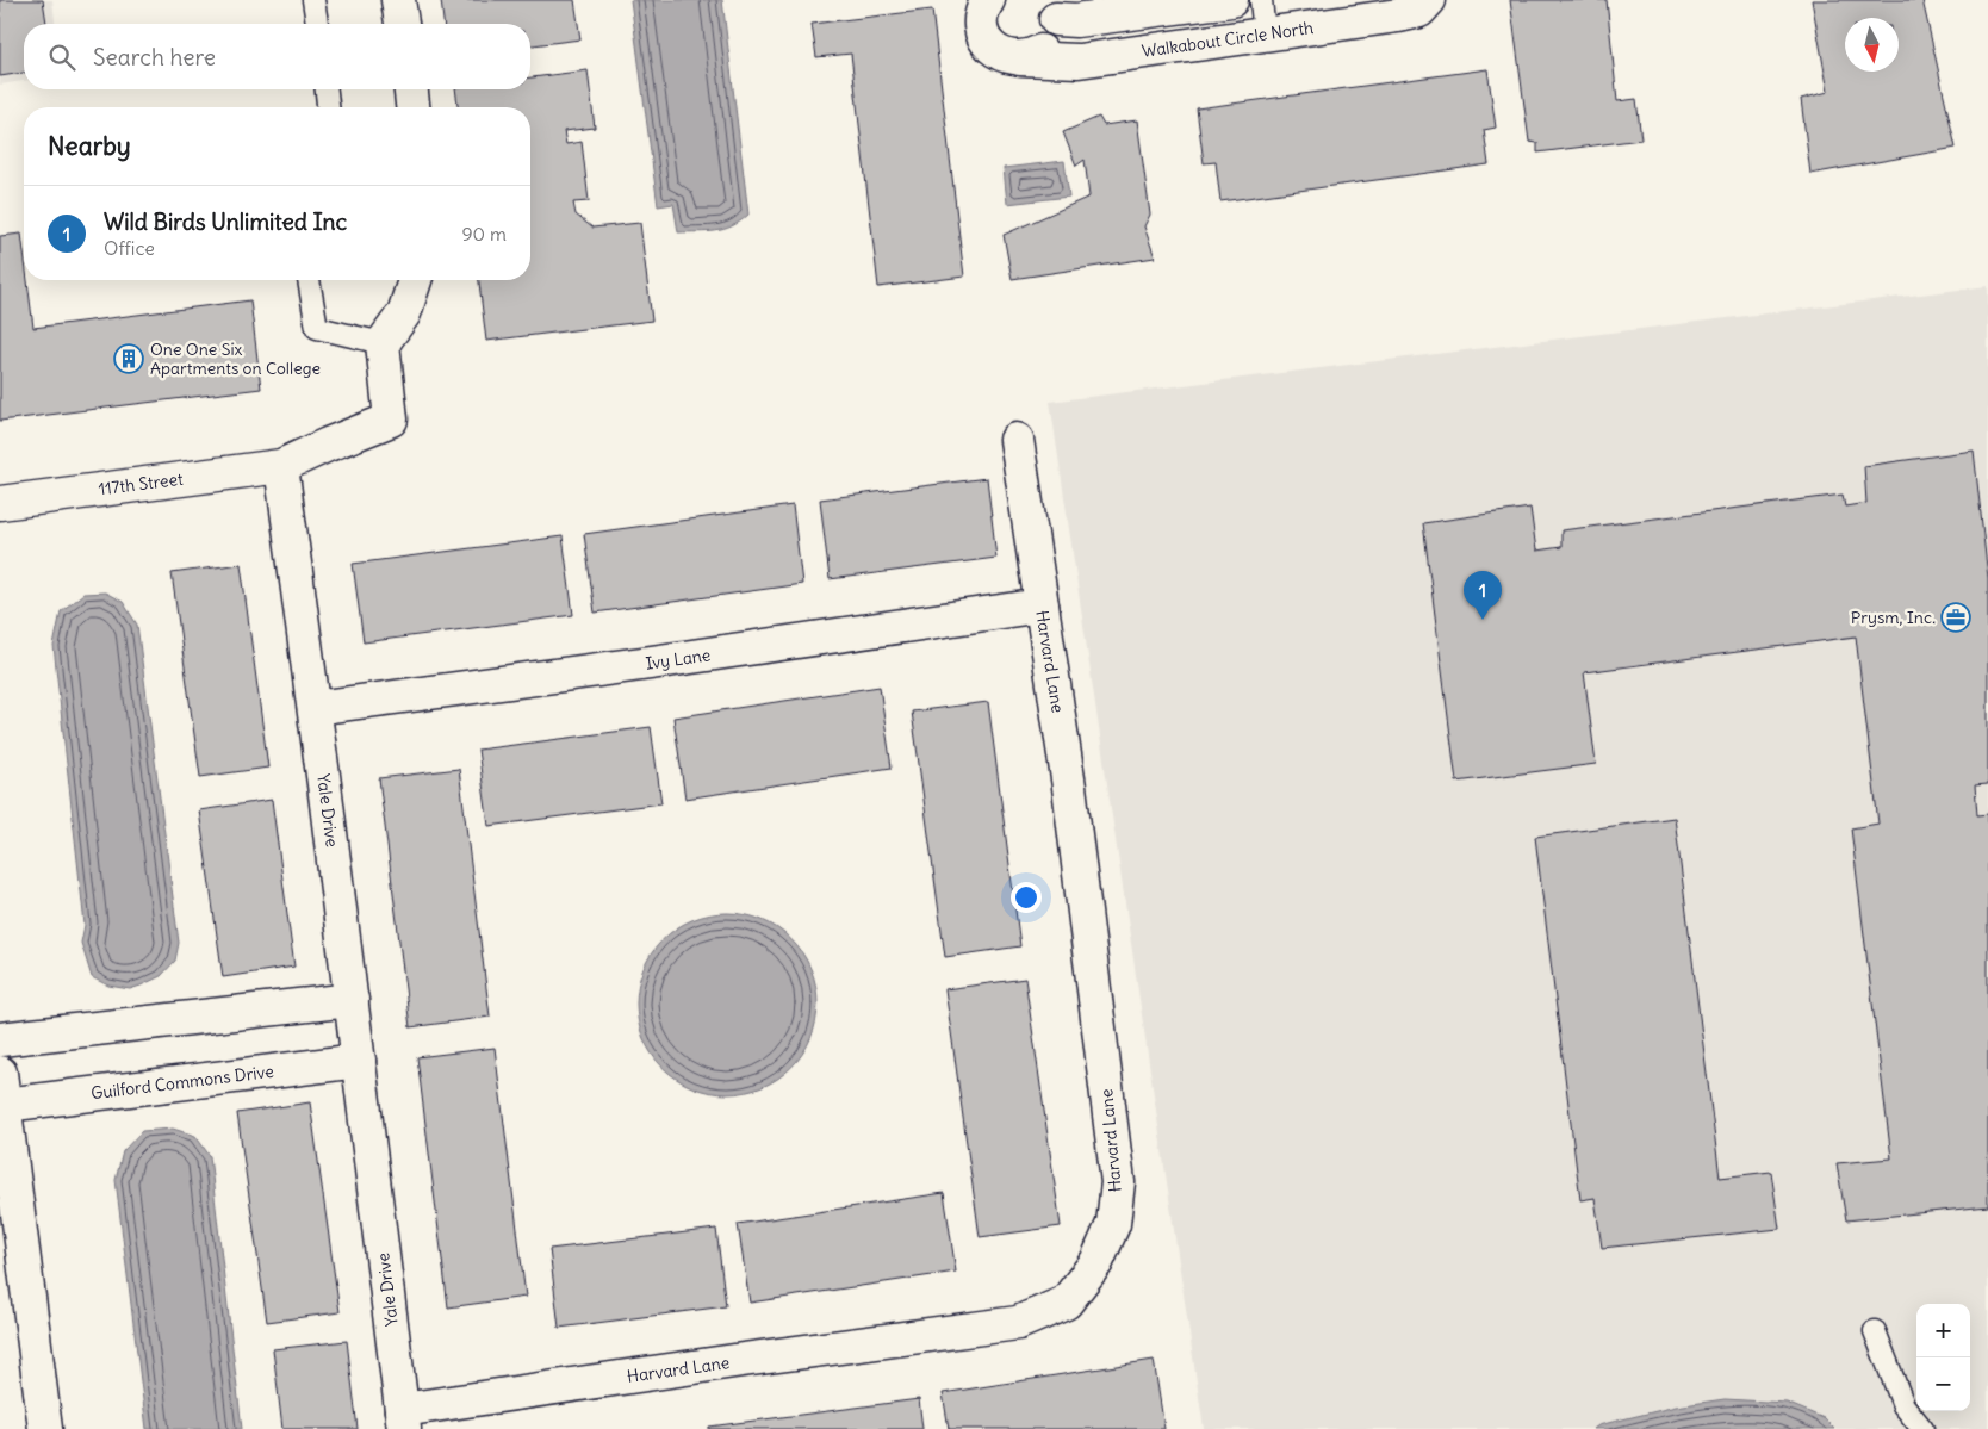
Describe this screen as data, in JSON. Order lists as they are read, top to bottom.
{
  "streets": {
    "street": [
      "Walkabout Circle North",
      "117th Street",
      "Ivy Lane",
      "Harvard Lane",
      "Yale Drive",
      "Guilford Commons Drive"
    ]
  },
  "crossings": [
    ["117th Street", "Yale Drive"],
    ["Ivy Lane", "Harvard Lane"],
    ["Ivy Lane", "Yale Drive"],
    ["Harvard Lane", "Yale Drive"],
    ["Yale Drive", "Guilford Commons Drive"]
  ],
  "places": {
    "building": ["One One Six Apartments on College"],
    "office": ["Prysm, Inc."]
  },
  "north": "bottom",
  "page": {
    "search": "Search here",
    "heading": "Nearby",
    "list": [
      {
        "mark": "1",
        "name": "Wild Birds Unlimited Inc",
        "note": "Office",
        "value": "90 m"
      }
    ],
    "pins": "1",
    "map_buttons": ["+", "−"]
  }
}
